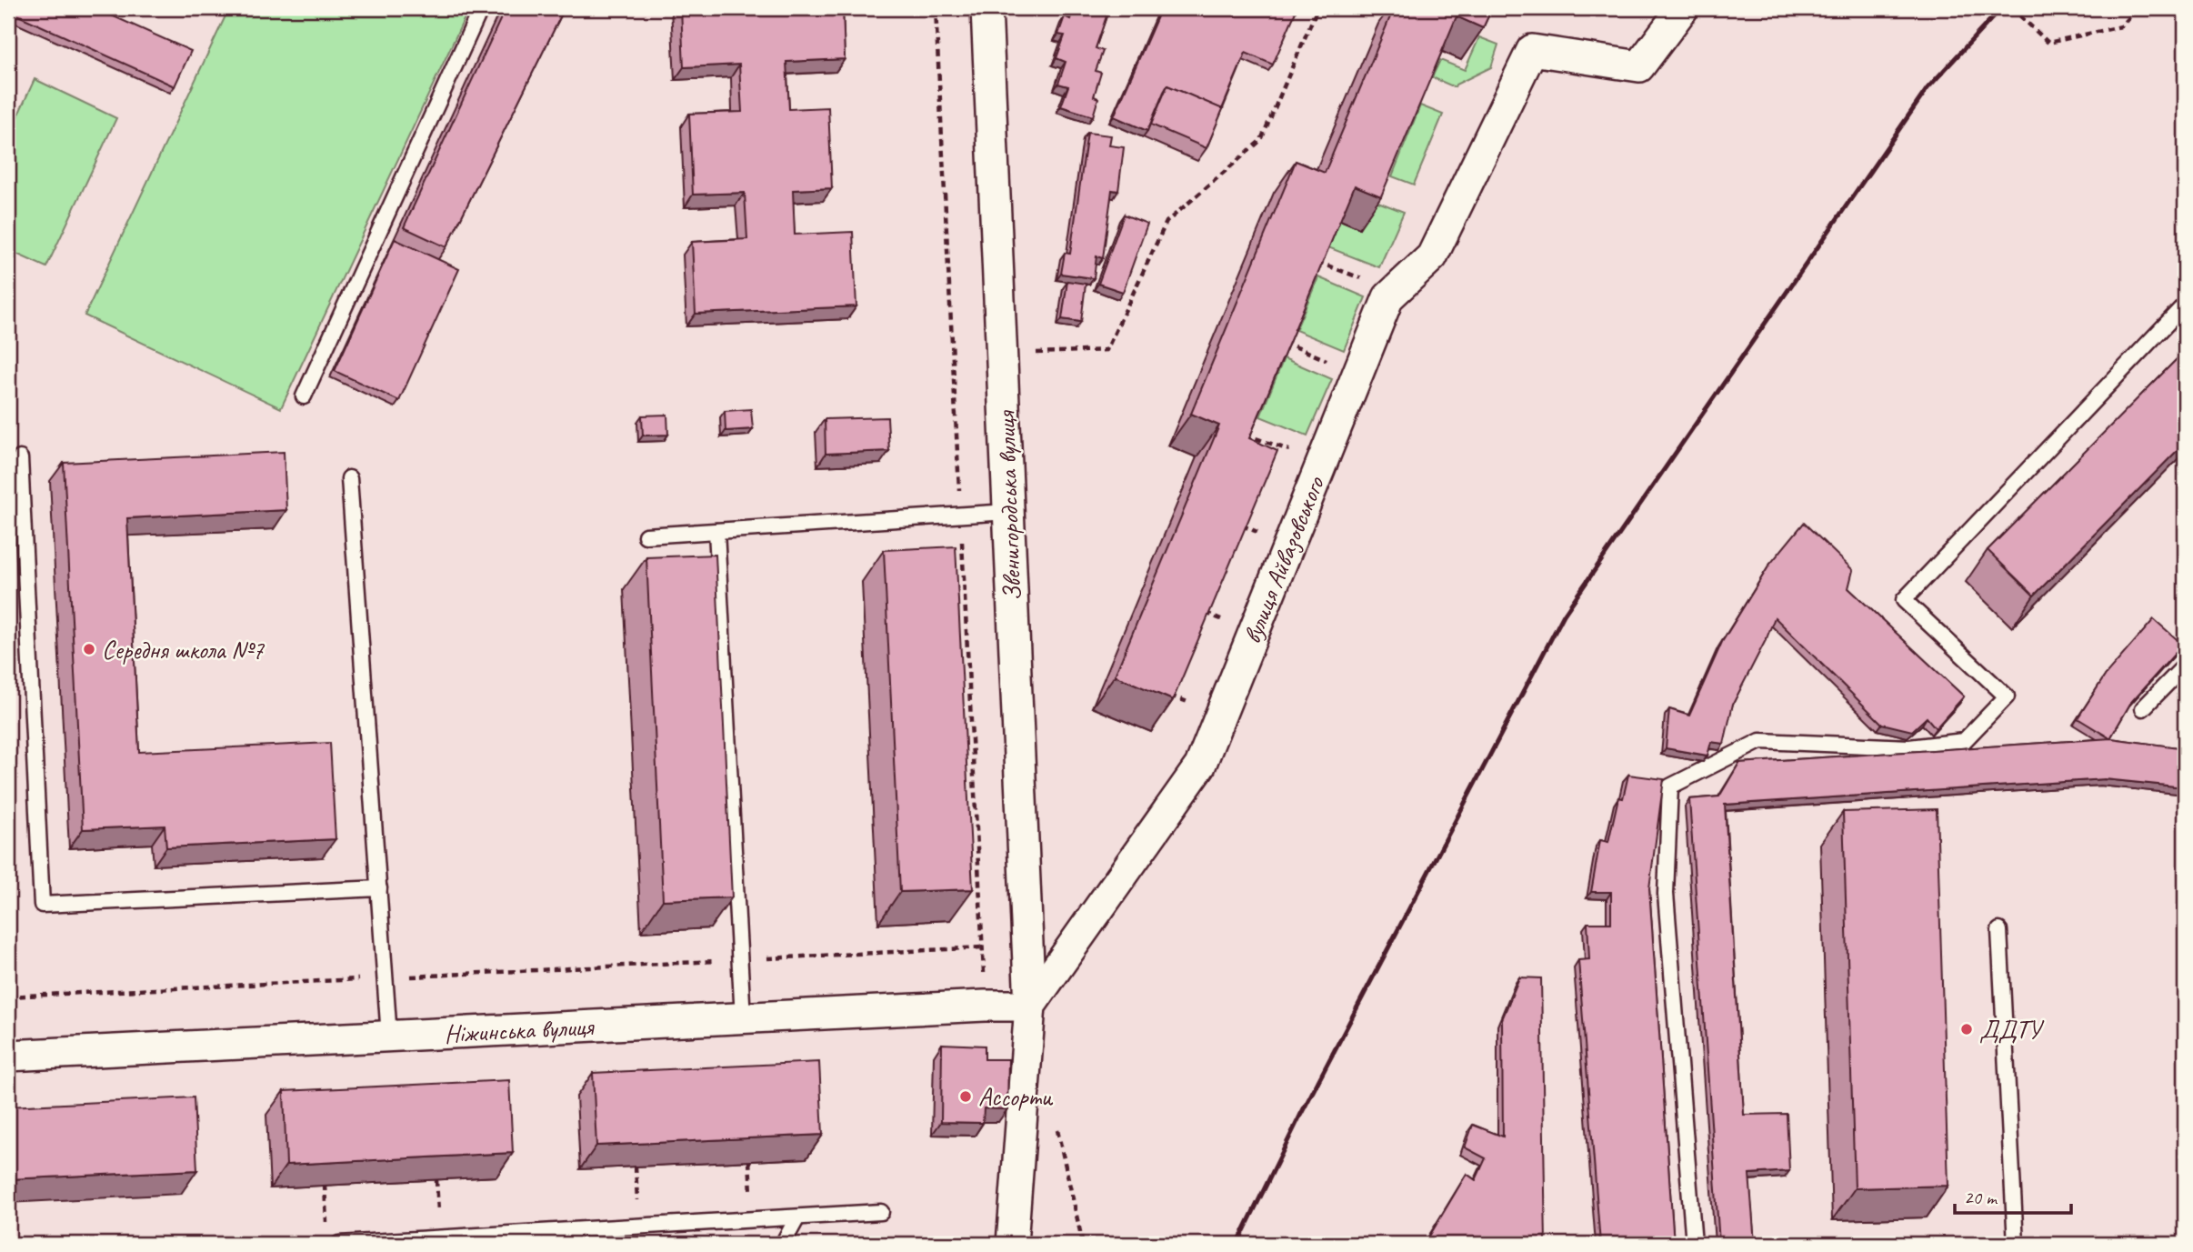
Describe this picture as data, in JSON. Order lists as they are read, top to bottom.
{
  "streets": {
    "street": ["Звенигородська вулиця", "вулиця Айвазовського", "Ніжинська вулиця"]
  },
  "crossings": [
    ["Звенигородська вулиця", "вулиця Айвазовського"],
    ["Звенигородська вулиця", "Ніжинська вулиця"],
    ["вулиця Айвазовського", "Ніжинська вулиця"]
  ],
  "places": ["Середня школа №7", "ДДТУ", "Ассорти"],
  "scale_bar": "20 m"
}
